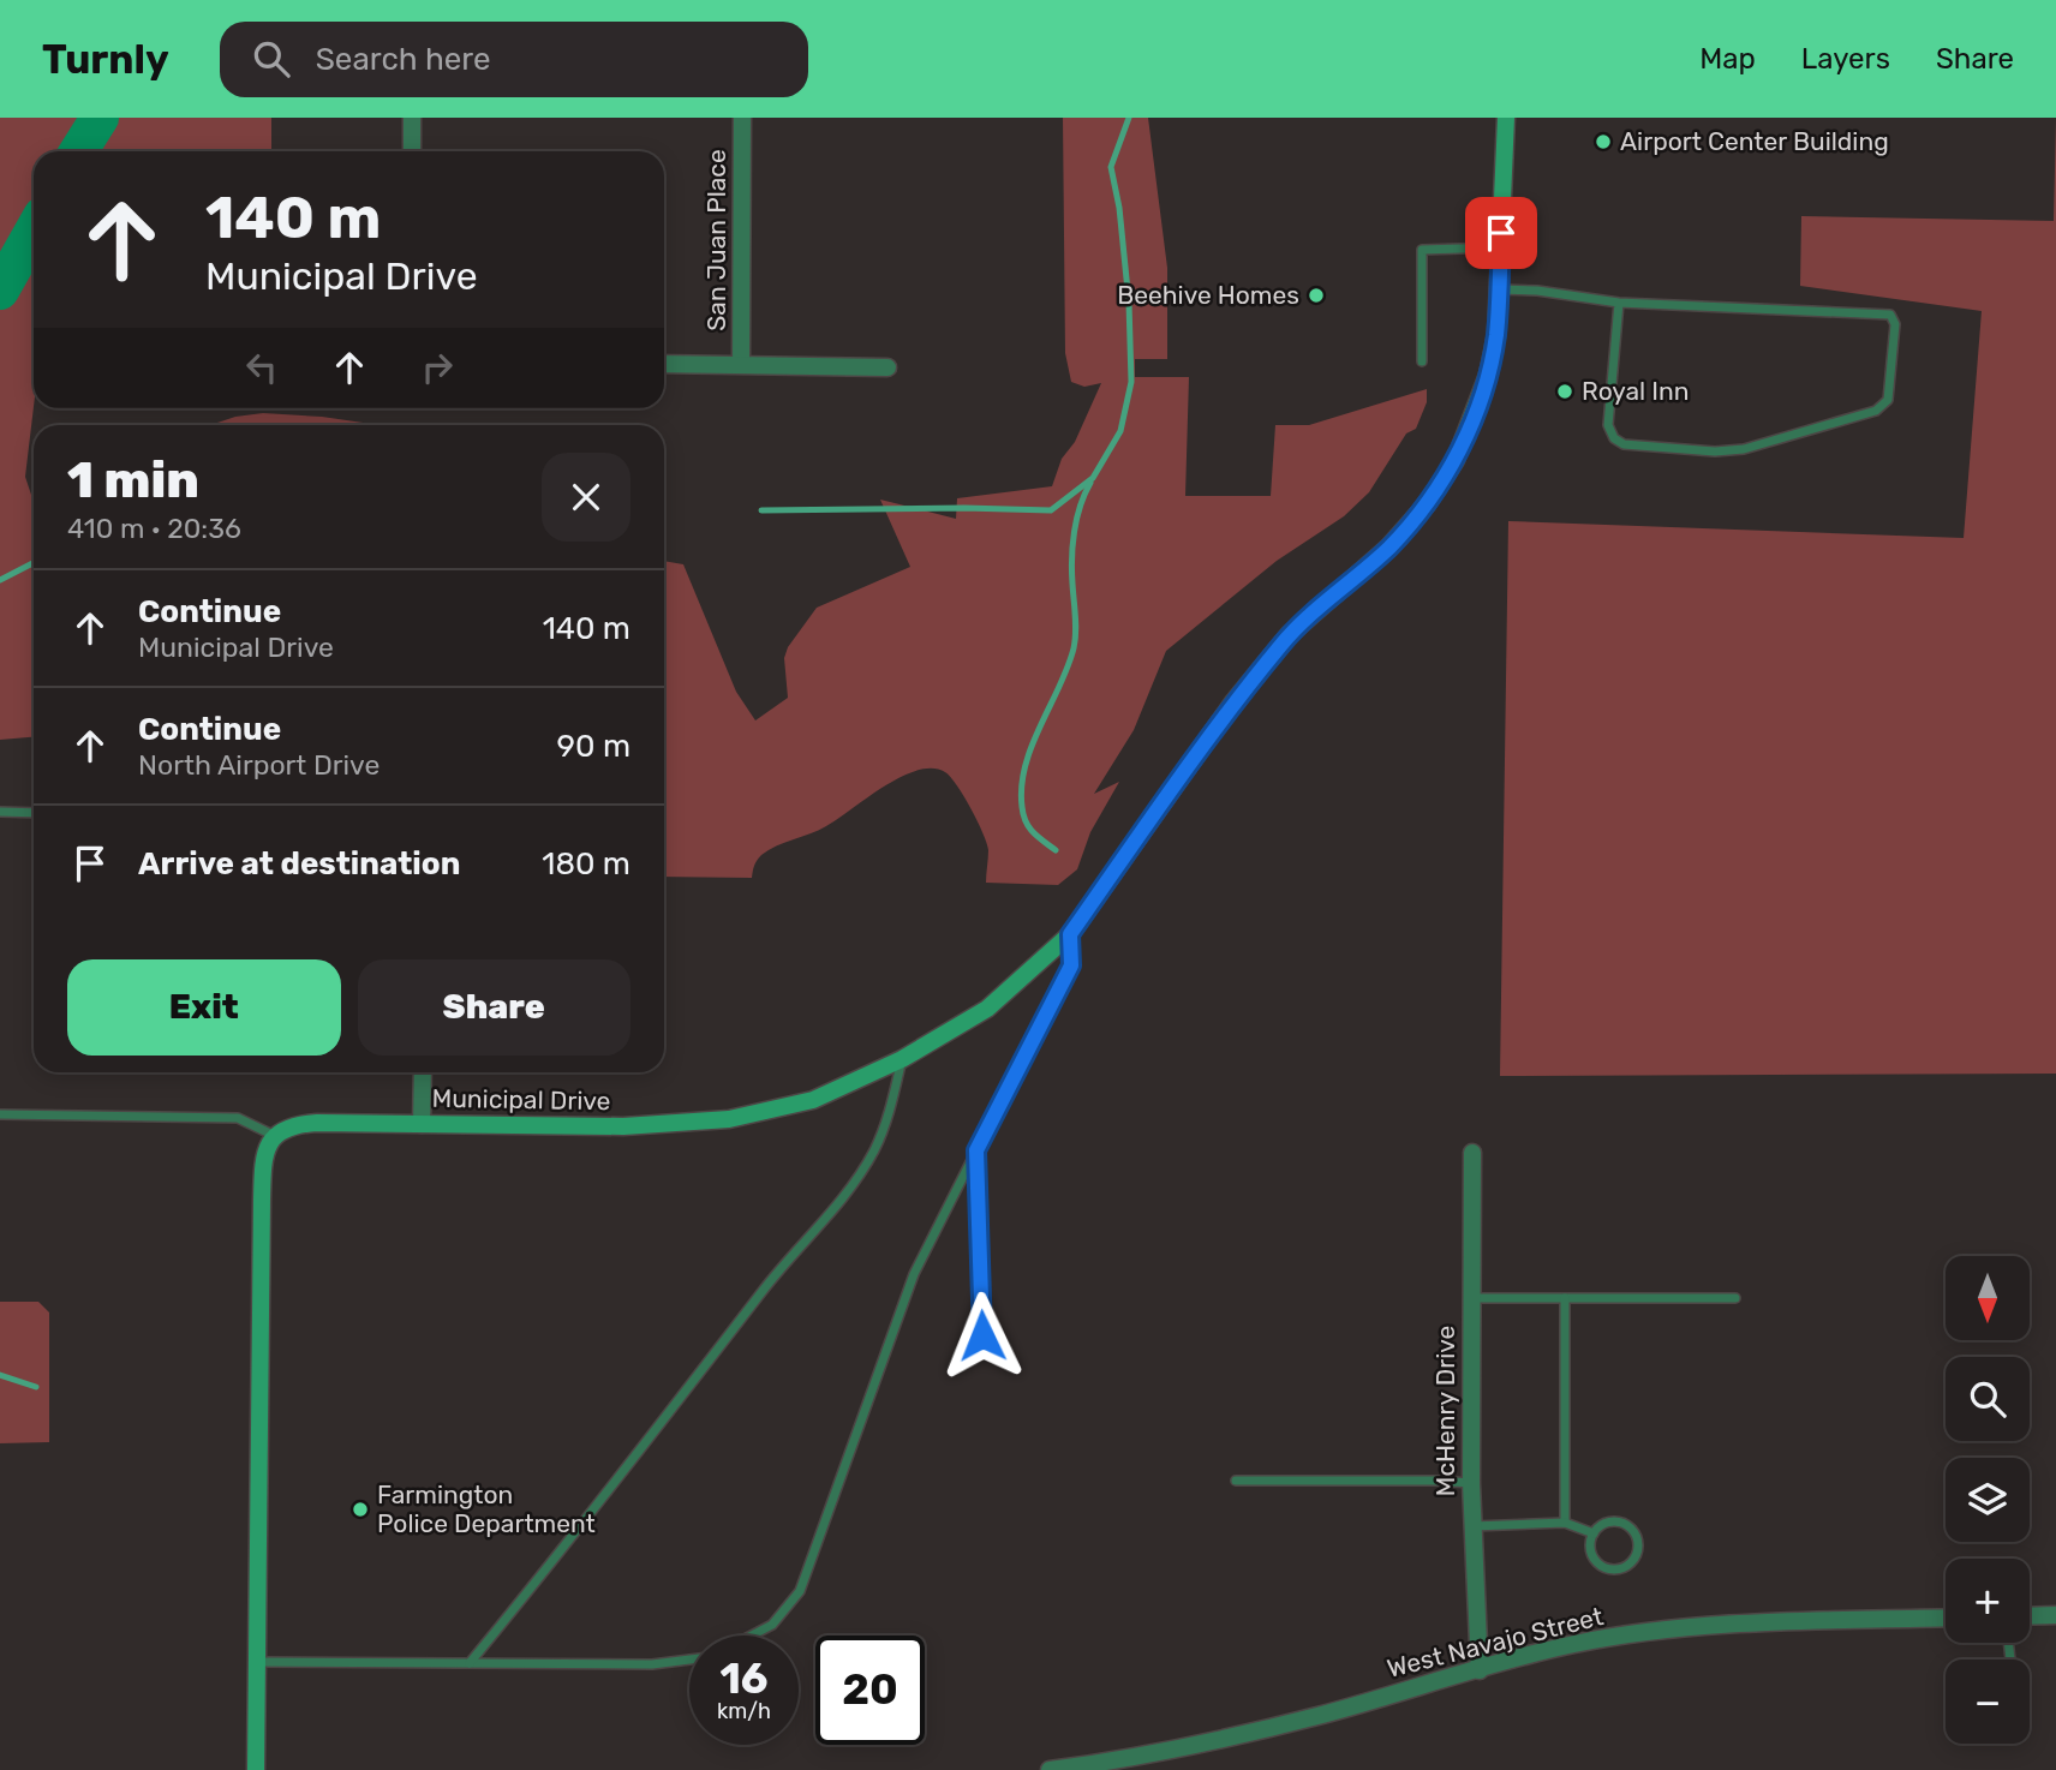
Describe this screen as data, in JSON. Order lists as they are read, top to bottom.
{
  "streets": {
    "main road": ["Municipal Drive"],
    "street": ["San Juan Place", "McHenry Drive", "West Navajo Street"]
  },
  "crossings": [
    ["McHenry Drive", "West Navajo Street"]
  ],
  "places": [
    "Airport Center Building",
    "Beehive Homes",
    "Royal Inn",
    "Farmington Police Department"
  ],
  "north": "bottom",
  "page": {
    "header": "Turnly",
    "search": "Search here",
    "nav": ["Map", "Layers", "Share"],
    "turn": ["140 m", "Municipal Drive"],
    "heading": ["1 min", "410 m · 20:36"],
    "list": [
      {
        "name": "Continue",
        "note": "Municipal Drive",
        "value": "140 m"
      },
      {
        "name": "Continue",
        "note": "North Airport Drive",
        "value": "90 m"
      },
      {
        "name": "Arrive at destination",
        "value": "180 m"
      }
    ],
    "buttons": ["Exit", "Share"],
    "map_buttons": ["+", "−"],
    "speed": "16 km/h",
    "limit": "20"
  }
}
